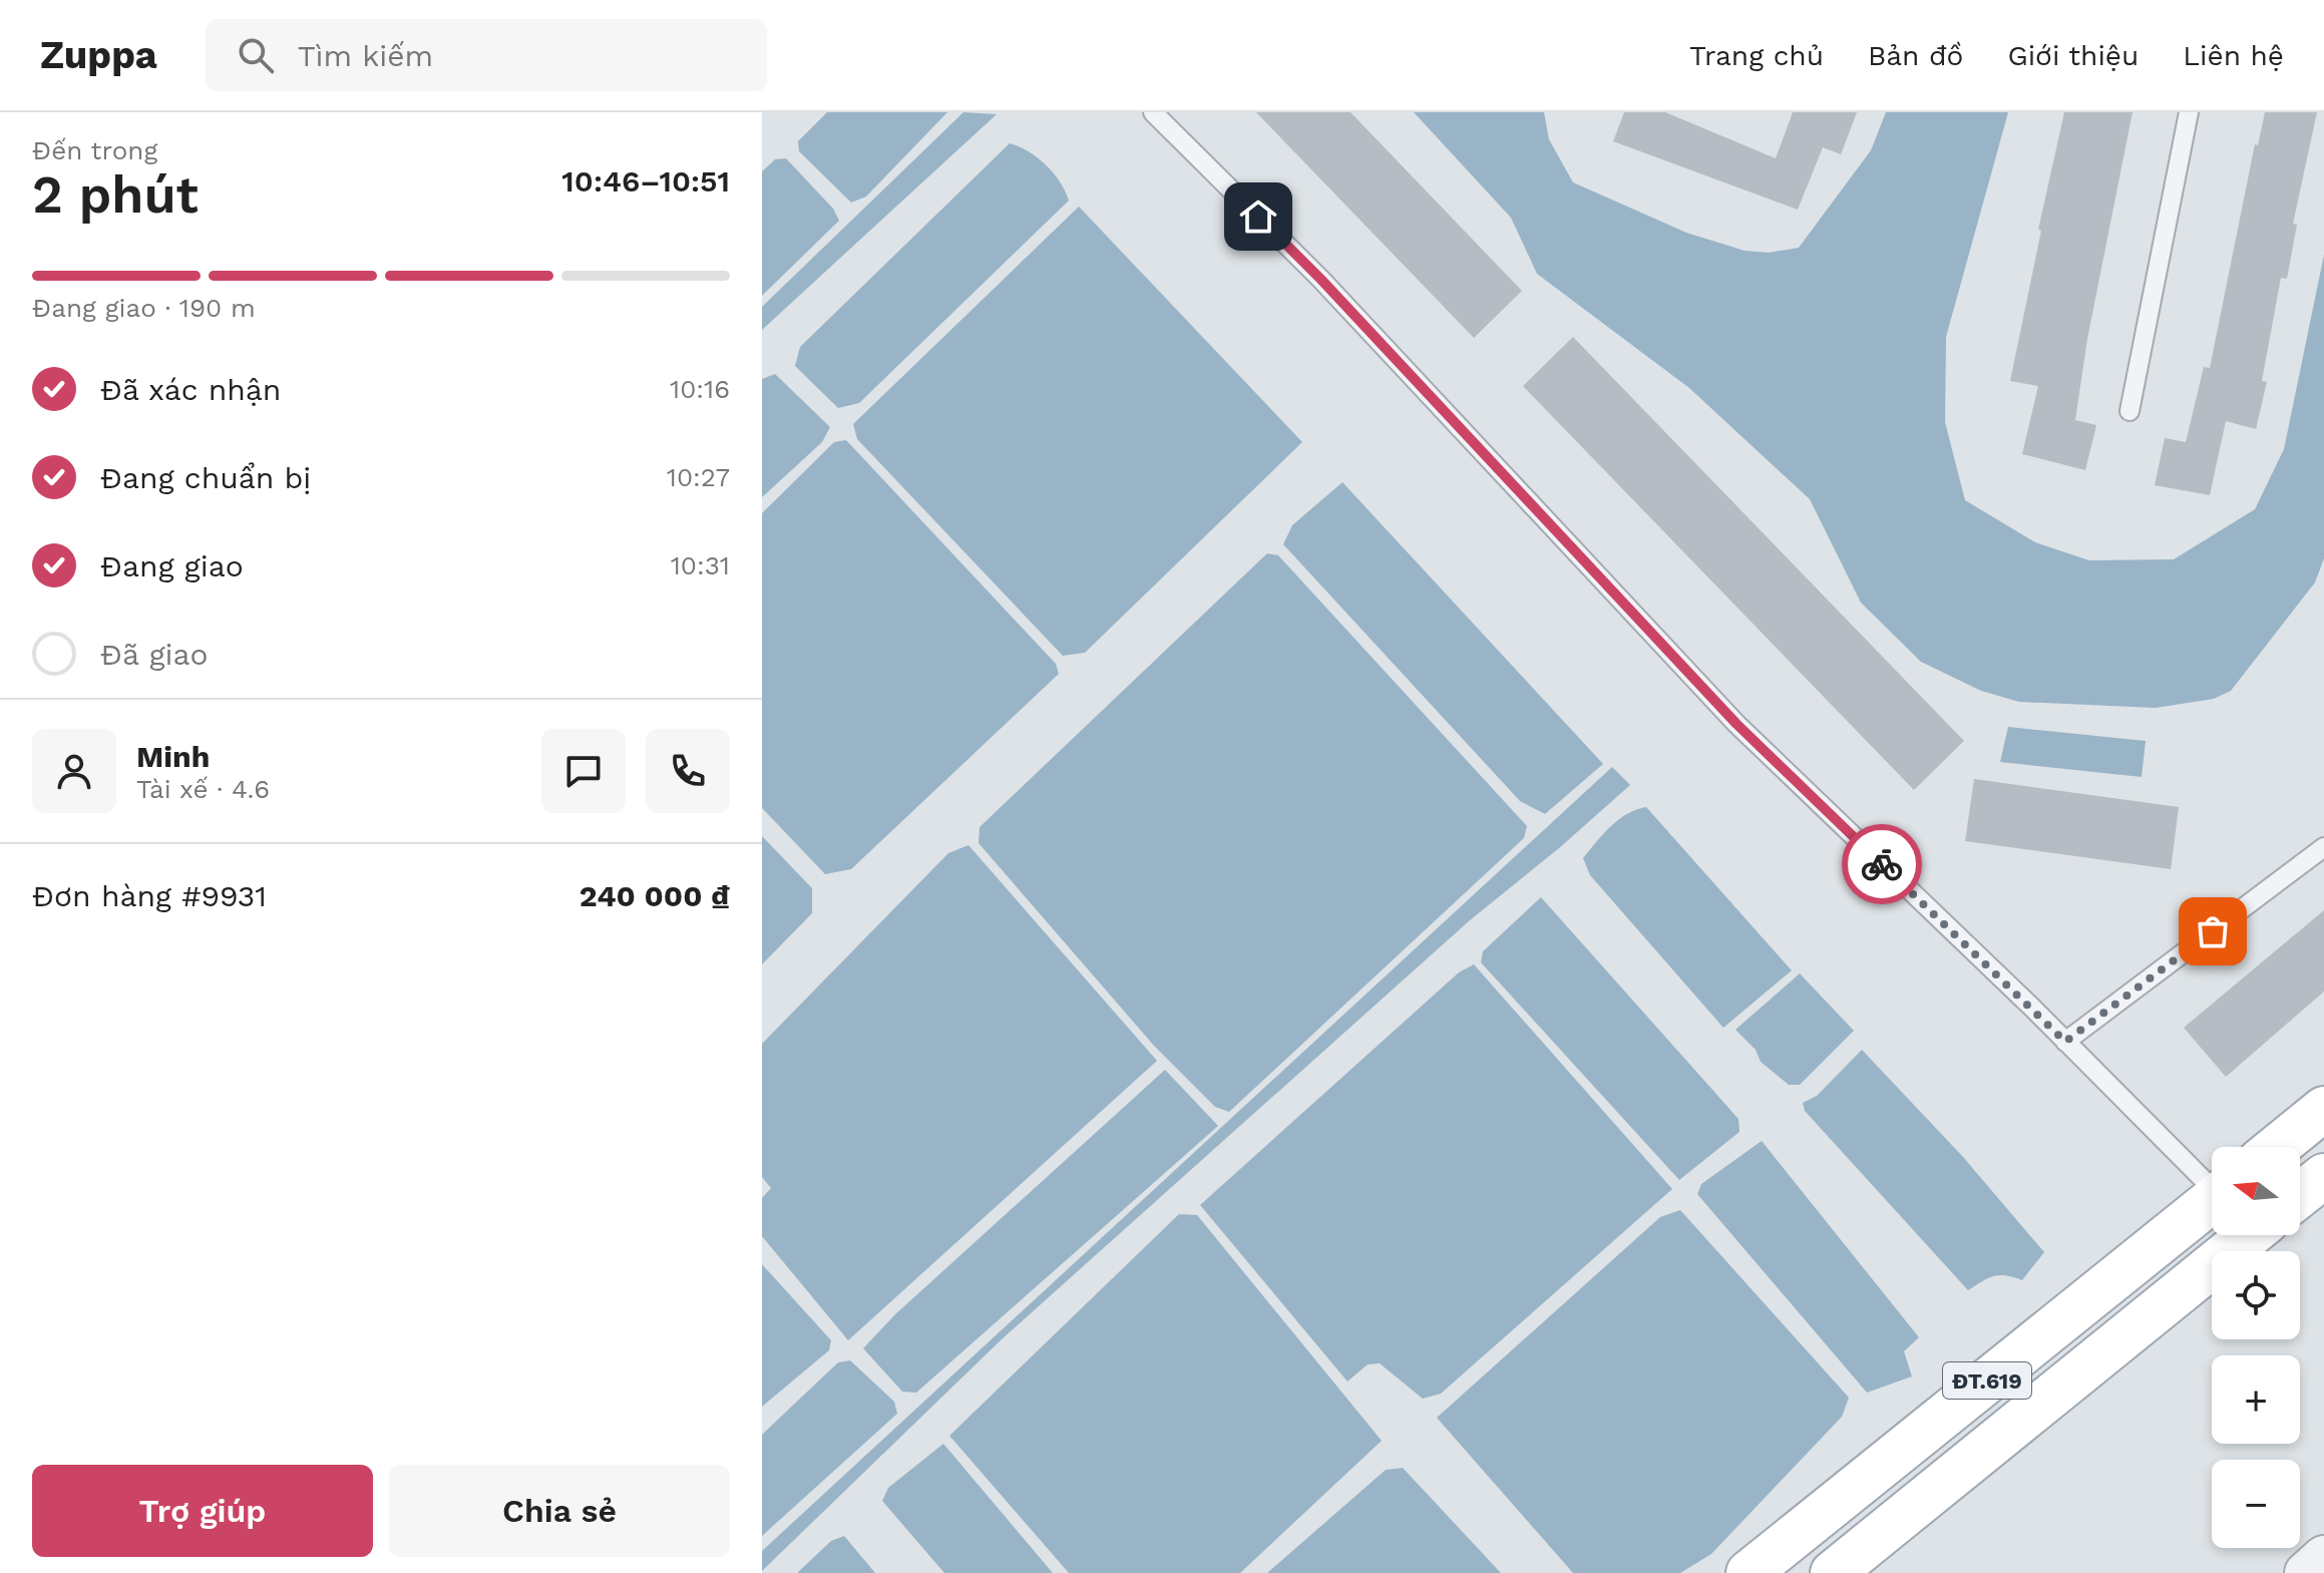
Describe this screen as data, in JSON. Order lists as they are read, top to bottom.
{
  "streets": {
    "main road": ["ĐT.619"]
  },
  "north": "left",
  "page": {
    "header": "Zuppa",
    "search": "Tìm kiếm",
    "nav": [
      "Trang chủ",
      "Bản đồ",
      "Giới thiệu",
      "Liên hệ"
    ],
    "heading": ["2 phút", "Đến trong", "10:46–10:51"],
    "panel": [
      "Minh",
      "Tài xế · 4.6",
      "Đơn hàng #9931",
      "240 000 ₫"
    ],
    "bar": "Đang giao · 190 m",
    "list": [
      ["Đã xác nhận", "10:16"],
      ["Đang chuẩn bị", "10:27"],
      ["Đang giao", "10:31"],
      "Đã giao"
    ],
    "map_buttons": ["+", "−"],
    "buttons": ["Trợ giúp", "Chia sẻ"]
  }
}
